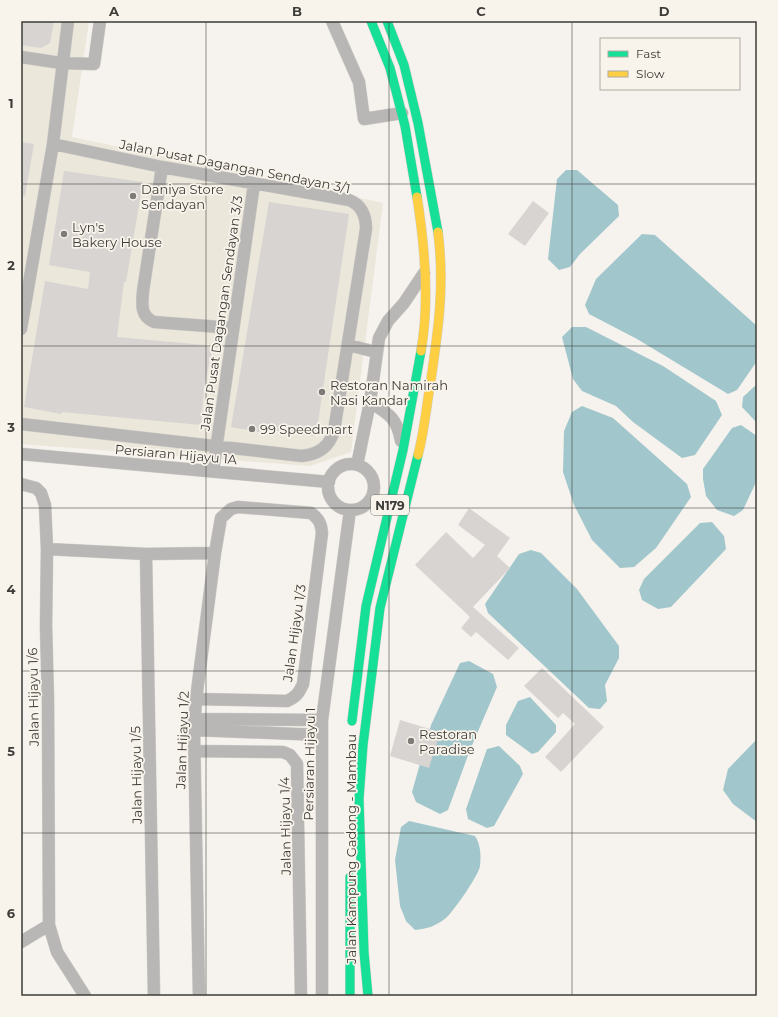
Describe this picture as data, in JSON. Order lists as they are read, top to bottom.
{
  "streets": {
    "main road": ["N179", "Jalan Kampung Gadong - Mambau"],
    "street": [
      "Jalan Pusat Dagangan Sendayan 3/1",
      "Jalan Pusat Dagangan Sendayan 3/3",
      "Persiaran Hijayu 1A",
      "Jalan Hijayu 1/3",
      "Jalan Hijayu 1/6",
      "Jalan Hijayu 1/2",
      "Persiaran Hijayu 1",
      "Jalan Hijayu 1/5",
      "Jalan Hijayu 1/4"
    ]
  },
  "crossings": [
    ["Jalan Pusat Dagangan Sendayan 3/1", "Jalan Pusat Dagangan Sendayan 3/3"],
    ["Jalan Pusat Dagangan Sendayan 3/3", "Persiaran Hijayu 1A"],
    ["Persiaran Hijayu 1A", "Persiaran Hijayu 1"],
    ["Jalan Hijayu 1/3", "Jalan Hijayu 1/2"],
    ["Jalan Hijayu 1/2", "Jalan Hijayu 1/4"]
  ],
  "places": [
    "Daniya Store Sendayan",
    "Lyn's Bakery House",
    "Restoran Namirah Nasi Kandar",
    "99 Speedmart",
    "Restoran Paradise"
  ],
  "legend": ["Fast", "Slow"],
  "grid": {
    "columns": [
      "A",
      "B",
      "C",
      "D"
    ],
    "rows": [
      "1",
      "2",
      "3",
      "4",
      "5",
      "6"
    ]
  }
}
